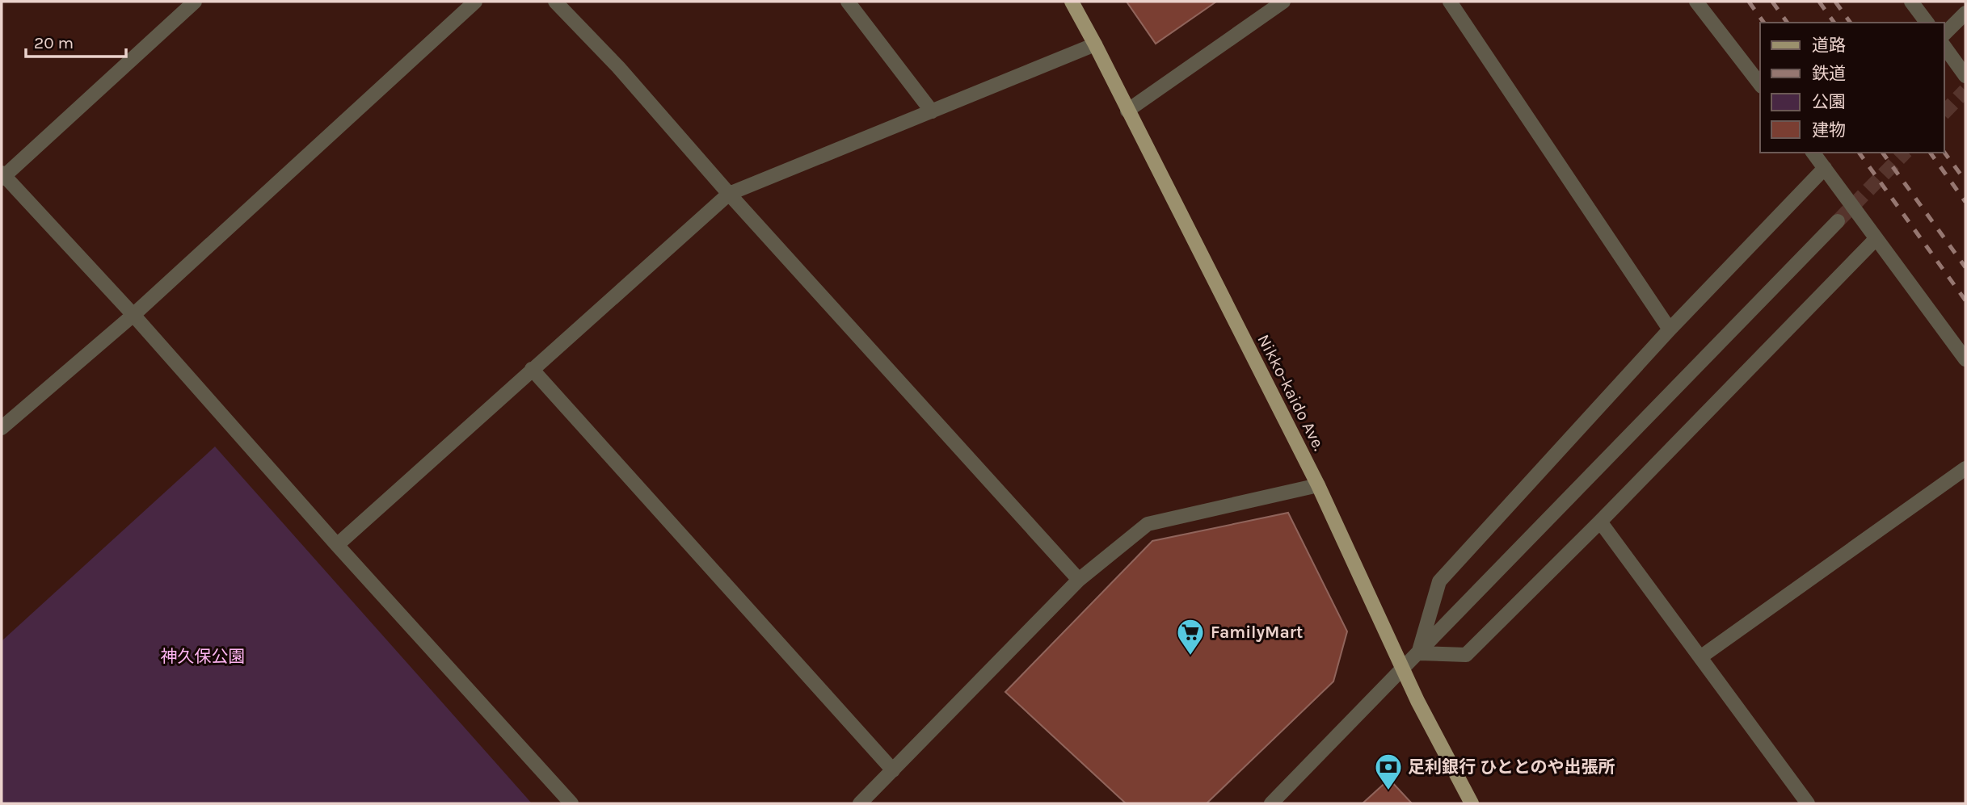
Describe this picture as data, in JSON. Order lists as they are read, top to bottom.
{
  "streets": {
    "main road": ["Nikko-kaido Ave."]
  },
  "parks": ["神久保公園"],
  "places": {
    "supermarket": ["FamilyMart"],
    "bank": ["足利銀行 ひととのや出張所"]
  },
  "legend": [
    "道路",
    "鉄道",
    "公園",
    "建物"
  ],
  "scale_bar": "20 m"
}
